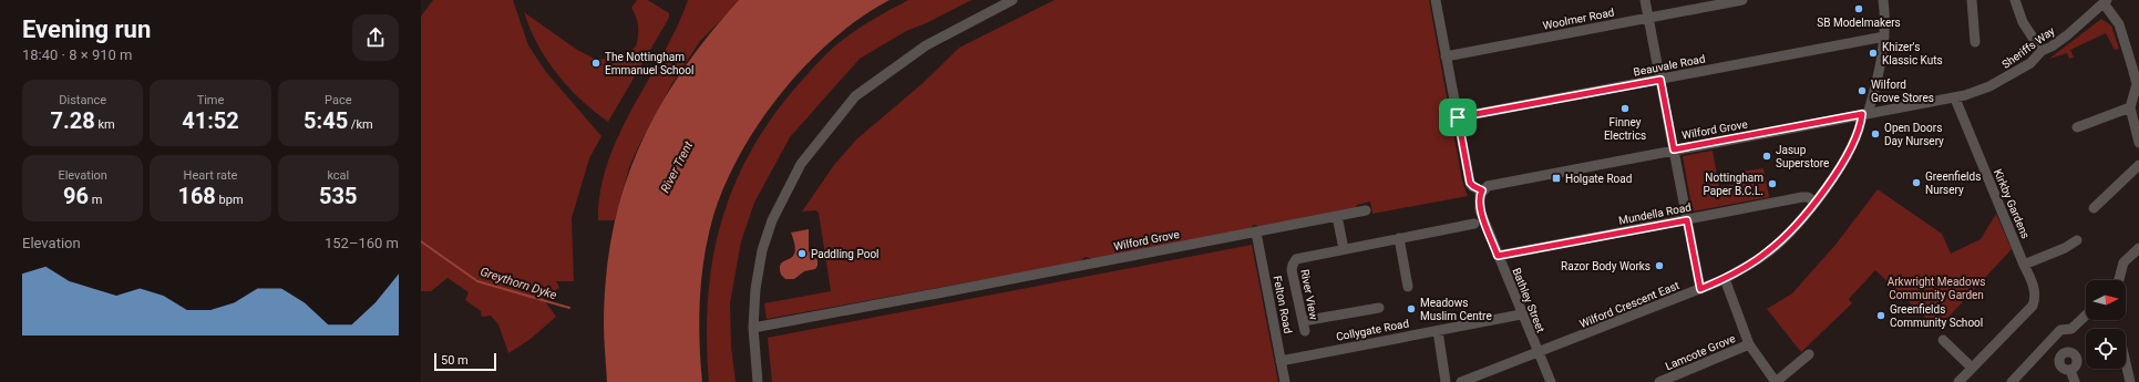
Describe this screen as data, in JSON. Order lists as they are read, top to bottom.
{
  "streets": {
    "street": [
      "Woolmer Road",
      "Sheriffs Way",
      "Beauvale Road",
      "Wilford Grove",
      "Kirkby Gardens",
      "Mundella Road",
      "River View",
      "Bathley Street",
      "Felton Road",
      "Wilford Crescent East",
      "Collygate Road",
      "Lamcote Grove"
    ]
  },
  "crossings": [
    ["Sheriffs Way", "Wilford Grove"],
    ["Sheriffs Way", "Kirkby Gardens"],
    ["Beauvale Road", "Wilford Crescent East"],
    ["Wilford Grove", "Kirkby Gardens"],
    ["Wilford Grove", "Bathley Street"],
    ["Wilford Grove", "Felton Road"],
    ["Wilford Grove", "Wilford Crescent East"],
    ["Mundella Road", "Bathley Street"],
    ["Mundella Road", "Wilford Crescent East"],
    ["Bathley Street", "Wilford Crescent East"],
    ["Bathley Street", "Collygate Road"],
    ["Felton Road", "Collygate Road"]
  ],
  "water": ["River Trent", "Greythorn Dyke"],
  "parks": ["Arkwright Meadows Community Garden"],
  "places": {
    "other": [
      "SB Modelmakers",
      "Khizer's Klassic Kuts",
      "The Nottingham Emmanuel School",
      "Wilford Grove Stores",
      "Finney Electrics",
      "Open Doors Day Nursery",
      "Jasup Superstore",
      "Greenfields Nursery",
      "Nottingham Paper B.C.L.",
      "Paddling Pool",
      "Razor Body Works",
      "Meadows Muslim Centre",
      "Greenfields Community School"
    ],
    "transit": ["Holgate Road"]
  },
  "scale_bar": "50 m",
  "north": "right",
  "page": {
    "heading": ["Evening run", "18:40 · 8 × 910 m"],
    "stats": [
      ["Distance", "7.28 km"],
      ["Time", "41:52"],
      ["Pace", "5:45 /km"],
      ["Elevation", "96 m"],
      ["Heart rate", "168 bpm"],
      ["kcal", "535"]
    ],
    "chart": ["Elevation", "152–160 m"],
    "scale": "50 m"
  }
}
